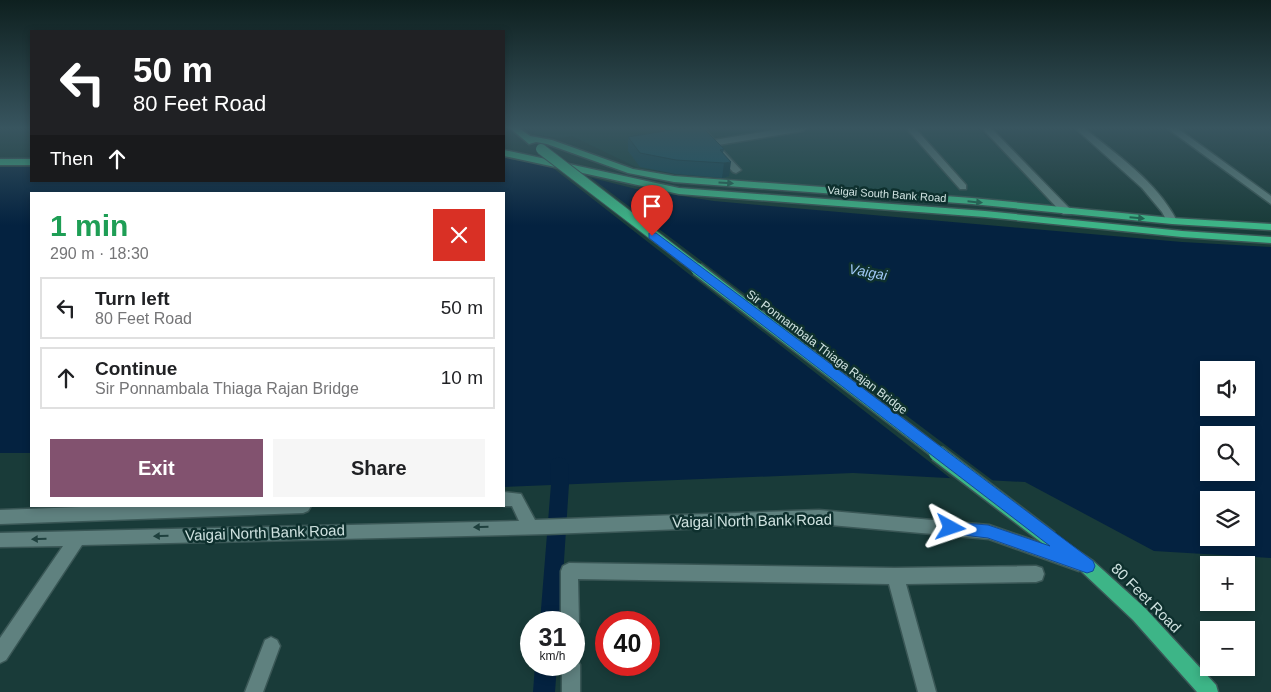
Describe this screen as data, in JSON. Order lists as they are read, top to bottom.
{
  "streets": {
    "main road": ["Vaigai South Bank Road", "Sir Ponnambala Thiaga Rajan Bridge", "80 Feet Road"],
    "street": ["Vaigai North Bank Road"]
  },
  "crossings": [
    ["Sir Ponnambala Thiaga Rajan Bridge", "80 Feet Road"],
    ["Vaigai North Bank Road", "80 Feet Road"]
  ],
  "water": ["Vaigai"],
  "page": {
    "turn": ["50 m", "80 Feet Road"],
    "then": "Then",
    "heading": ["1 min", "290 m · 18:30"],
    "list": [
      {
        "name": "Turn left",
        "note": "80 Feet Road",
        "value": "50 m"
      },
      {
        "name": "Continue",
        "note": "Sir Ponnambala Thiaga Rajan Bridge",
        "value": "10 m"
      }
    ],
    "map_buttons": ["+", "−"],
    "buttons": ["Exit", "Share"],
    "speed": "31 km/h",
    "limit": "40"
  }
}
